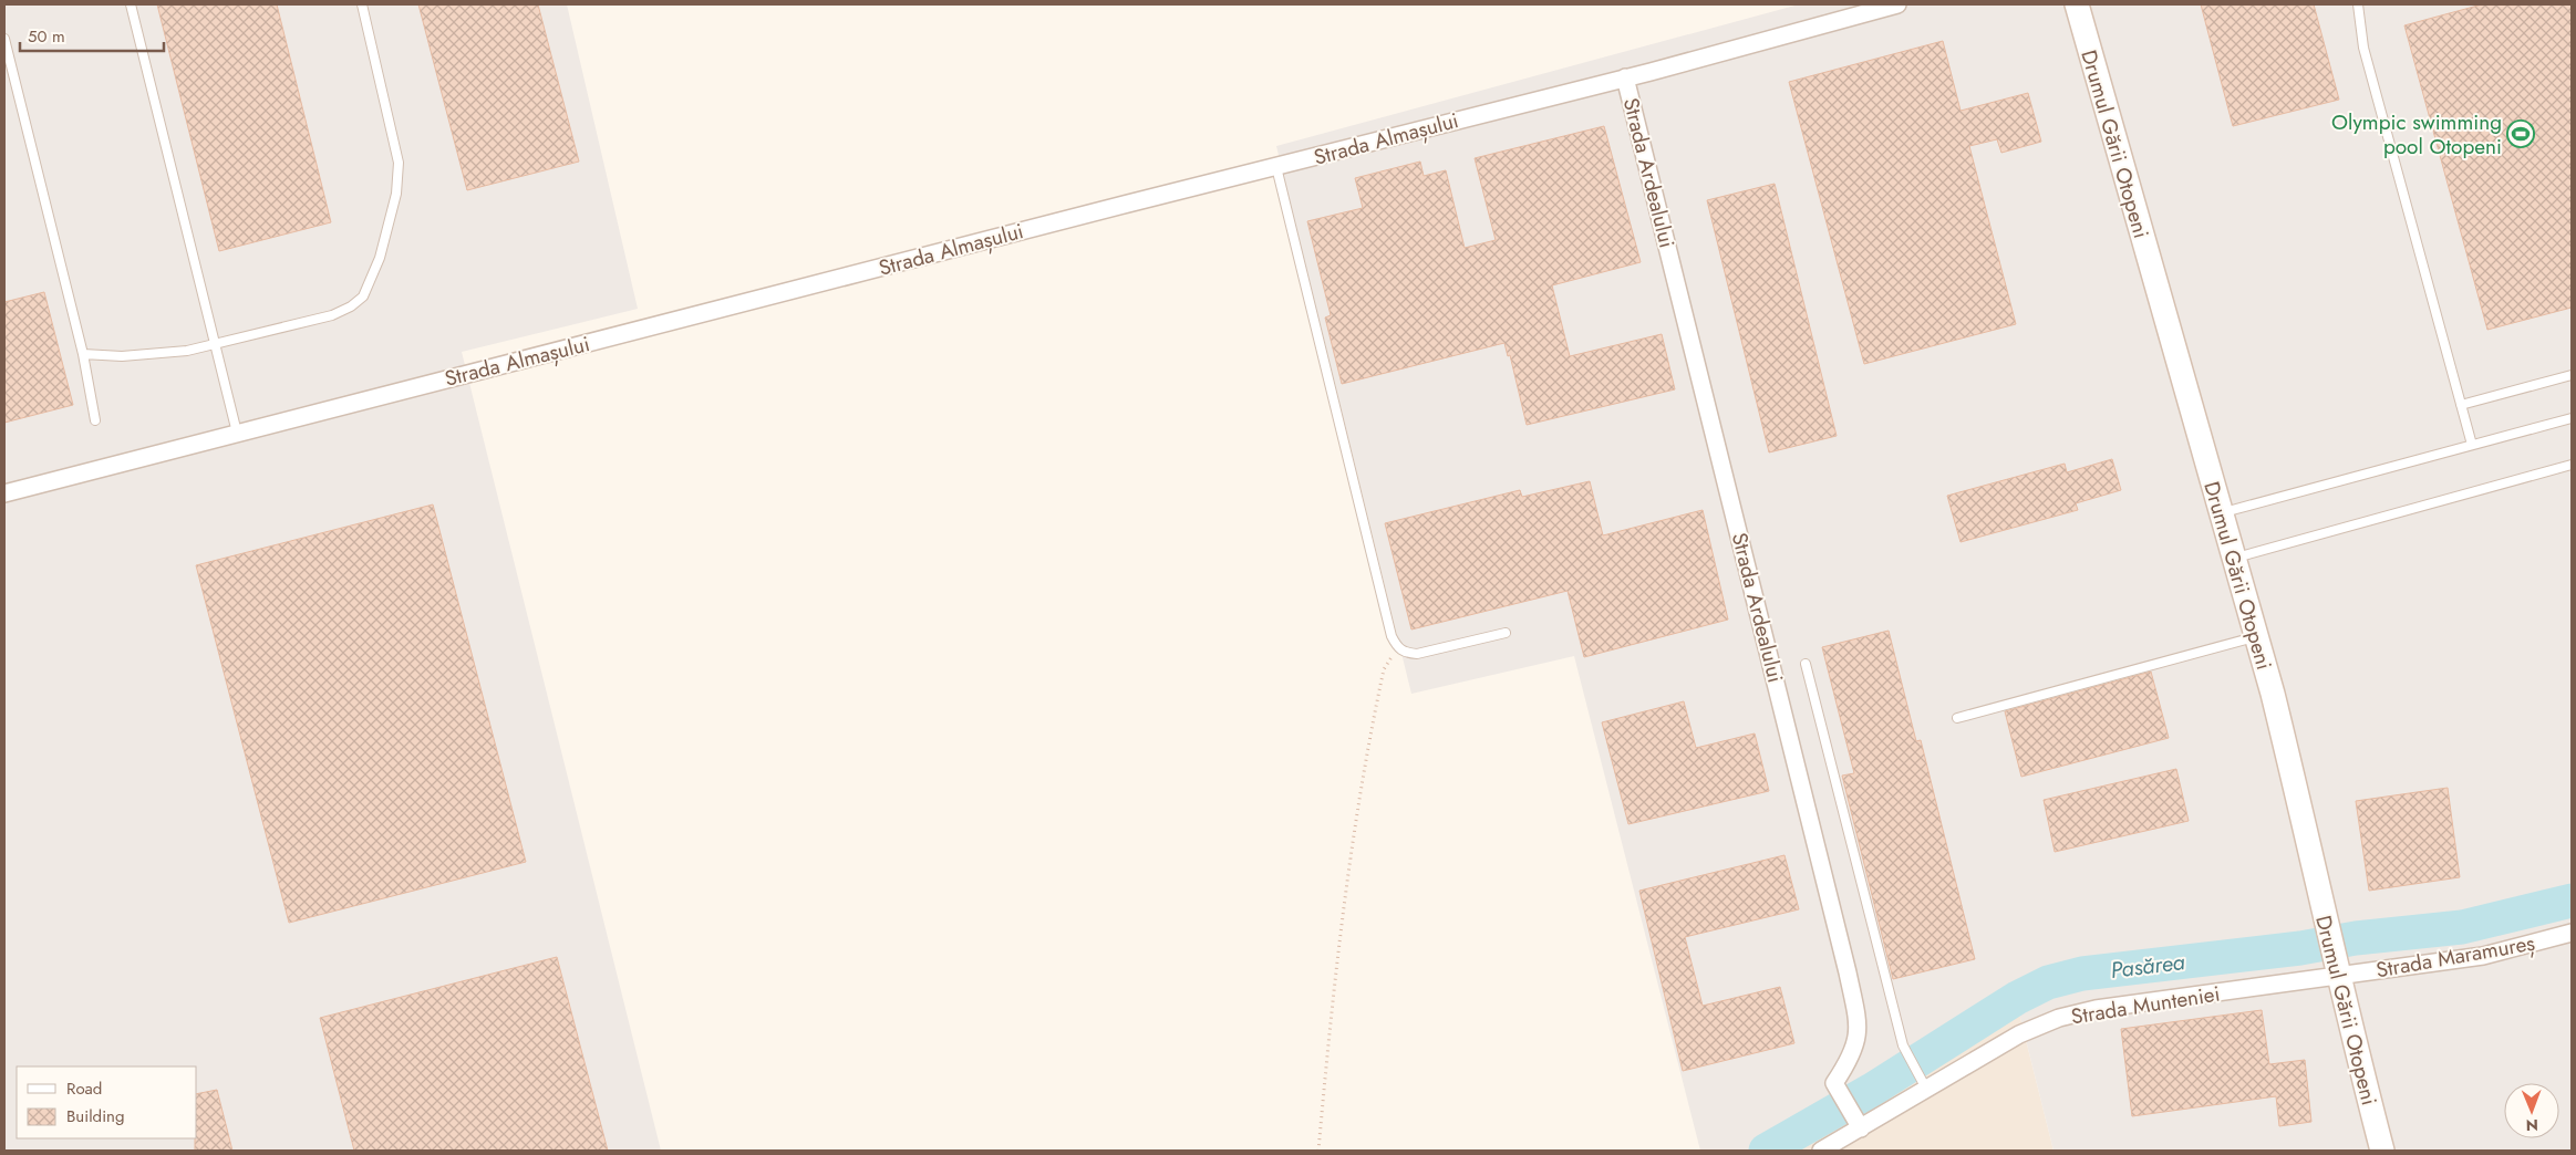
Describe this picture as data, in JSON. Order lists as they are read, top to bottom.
{
  "streets": {
    "main road": ["Drumul Gării Otopeni"],
    "street": [
      "Strada Almașului",
      "Strada Ardealului",
      "Strada Maramureș",
      "Strada Munteniei"
    ]
  },
  "crossings": [
    ["Strada Almașului", "Strada Ardealului"],
    ["Drumul Gării Otopeni", "Strada Maramureș"],
    ["Drumul Gării Otopeni", "Strada Munteniei"],
    ["Strada Ardealului", "Strada Munteniei"],
    ["Strada Maramureș", "Strada Munteniei"]
  ],
  "water": ["Pasărea"],
  "places": {
    "sports": ["Olympic swimming pool Otopeni"]
  },
  "legend": ["Road", "Building"],
  "scale_bar": "50 m",
  "north": "bottom"
}
